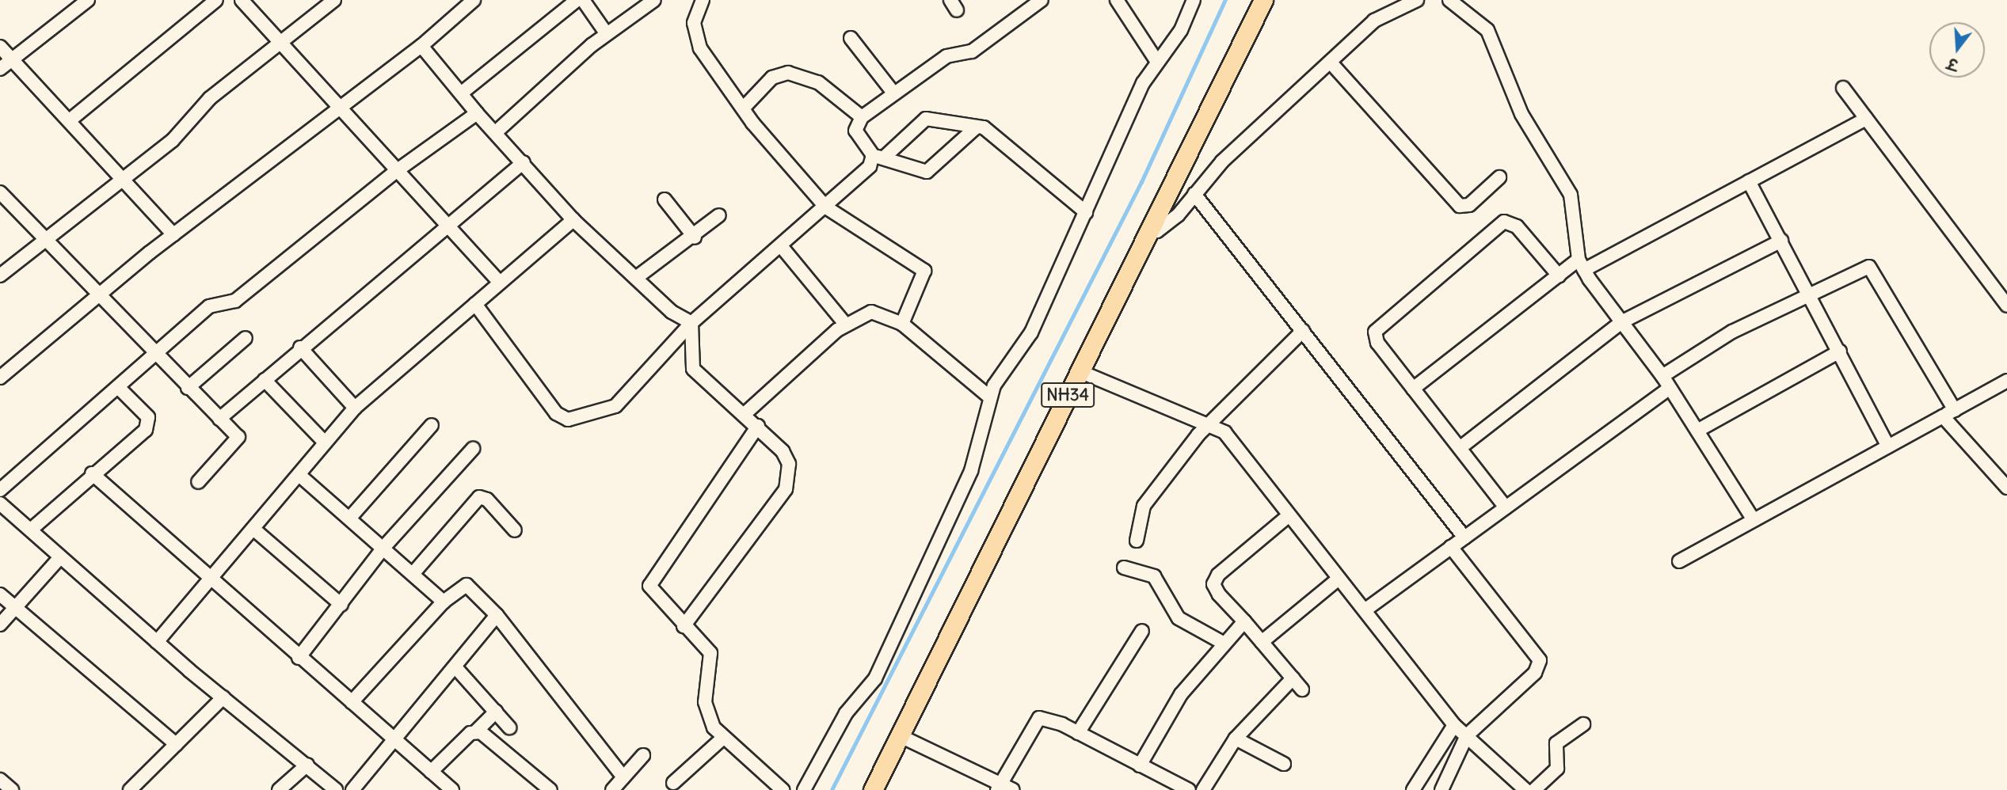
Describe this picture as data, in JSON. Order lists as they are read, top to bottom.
{
  "streets": {
    "highway": ["NH34"]
  },
  "north": "bottom"
}
